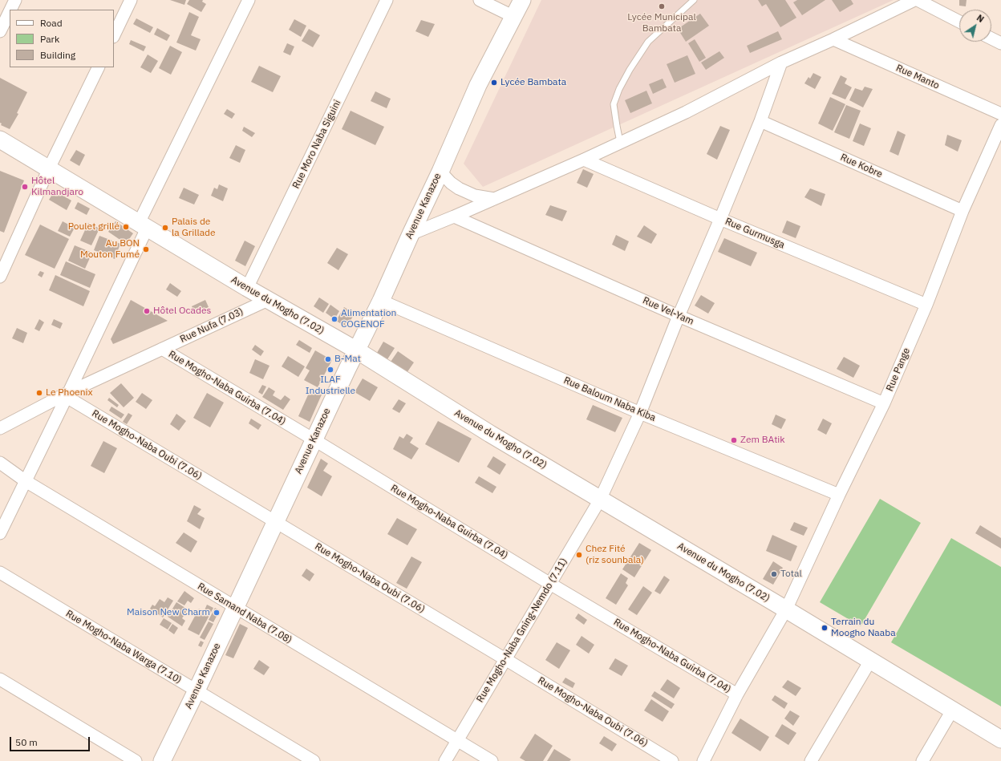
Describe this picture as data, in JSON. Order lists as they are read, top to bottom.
{
  "streets": {
    "main road": ["Avenue Kanazoe", "Avenue du Mogho (7.02)"],
    "street": [
      "Rue Manto",
      "Rue Moro Naba Siguini",
      "Rue Kobre",
      "Rue Gurmusga",
      "Rue Vel-Yam",
      "Rue Nufa (7.03)",
      "Rue Pange",
      "Rue Mogho-Naba Guirba (7.04)",
      "Rue Baloum Naba Kiba",
      "Rue Mogho-Naba Oubi (7.06)",
      "Rue Samand Naba (7.08)",
      "Rue Mogho-Naba Gning-Nemdo (7.11)",
      "Rue Mogho-Naba Warga (7.10)"
    ]
  },
  "crossings": [
    ["Rue Moro Naba Siguini", "Avenue du Mogho (7.02)"],
    ["Rue Kobre", "Rue Pange"],
    ["Rue Kobre", "Rue Mogho-Naba Gning-Nemdo (7.11)"],
    ["Avenue Kanazoe", "Avenue du Mogho (7.02)"],
    ["Avenue Kanazoe", "Rue Mogho-Naba Guirba (7.04)"],
    ["Avenue Kanazoe", "Rue Baloum Naba Kiba"],
    ["Avenue Kanazoe", "Rue Mogho-Naba Oubi (7.06)"],
    ["Avenue Kanazoe", "Rue Samand Naba (7.08)"],
    ["Avenue Kanazoe", "Rue Mogho-Naba Warga (7.10)"],
    ["Rue Gurmusga", "Rue Pange"],
    ["Rue Gurmusga", "Rue Mogho-Naba Gning-Nemdo (7.11)"],
    ["Avenue du Mogho (7.02)", "Rue Nufa (7.03)"],
    ["Avenue du Mogho (7.02)", "Rue Pange"],
    ["Avenue du Mogho (7.02)", "Rue Mogho-Naba Gning-Nemdo (7.11)"],
    ["Rue Vel-Yam", "Rue Pange"],
    ["Rue Vel-Yam", "Rue Mogho-Naba Gning-Nemdo (7.11)"],
    ["Rue Nufa (7.03)", "Rue Mogho-Naba Guirba (7.04)"],
    ["Rue Nufa (7.03)", "Rue Mogho-Naba Oubi (7.06)"],
    ["Rue Pange", "Rue Mogho-Naba Guirba (7.04)"],
    ["Rue Pange", "Rue Baloum Naba Kiba"],
    ["Rue Mogho-Naba Guirba (7.04)", "Rue Mogho-Naba Gning-Nemdo (7.11)"],
    ["Rue Baloum Naba Kiba", "Rue Mogho-Naba Gning-Nemdo (7.11)"],
    ["Rue Mogho-Naba Oubi (7.06)", "Rue Mogho-Naba Gning-Nemdo (7.11)"],
    ["Rue Samand Naba (7.08)", "Rue Mogho-Naba Gning-Nemdo (7.11)"]
  ],
  "places": [
    "Lycée Municipal Bambata",
    "Lycée Bambata",
    "Hôtel Kilmandjaro",
    "Poulet grillé",
    "Palais de la Grillade",
    "Au BON Mouton Fumé",
    "Hôtel Ocades",
    "Alimentation COGENOF",
    "B-Mat",
    "ILAF Industrielle",
    "Le Phoenix",
    "Zem BAtik",
    "Chez Fité (riz sounbala)",
    "Total",
    "Maison New Charm",
    "Terrain du Moogho Naaba"
  ],
  "legend": ["Road", "Park", "Building"],
  "scale_bar": "50 m",
  "north": "top right"
}
